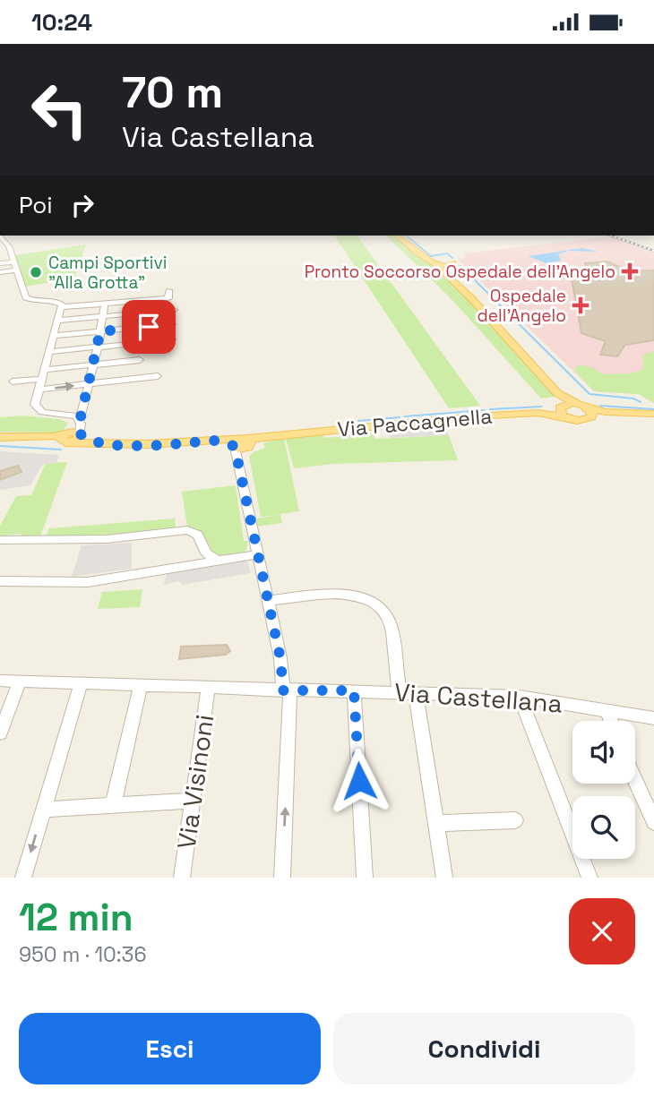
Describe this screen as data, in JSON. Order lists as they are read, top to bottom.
{
  "streets": {
    "main road": ["Via Paccagnella"],
    "street": ["Via Castellana", "Via Visinoni"]
  },
  "crossings": [
    ["Via Castellana", "Via Visinoni"]
  ],
  "places": {
    "health": ["Pronto Soccorso Ospedale dell'Angelo", "Ospedale dell'Angelo"],
    "other": ["Campi Sportivi \"Alla Grotta\""]
  },
  "page": {
    "status": "10:24",
    "turn": ["70 m", "Via Castellana"],
    "then": "Poi",
    "heading": ["12 min", "950 m · 10:36"],
    "buttons": ["Esci", "Condividi"]
  }
}
